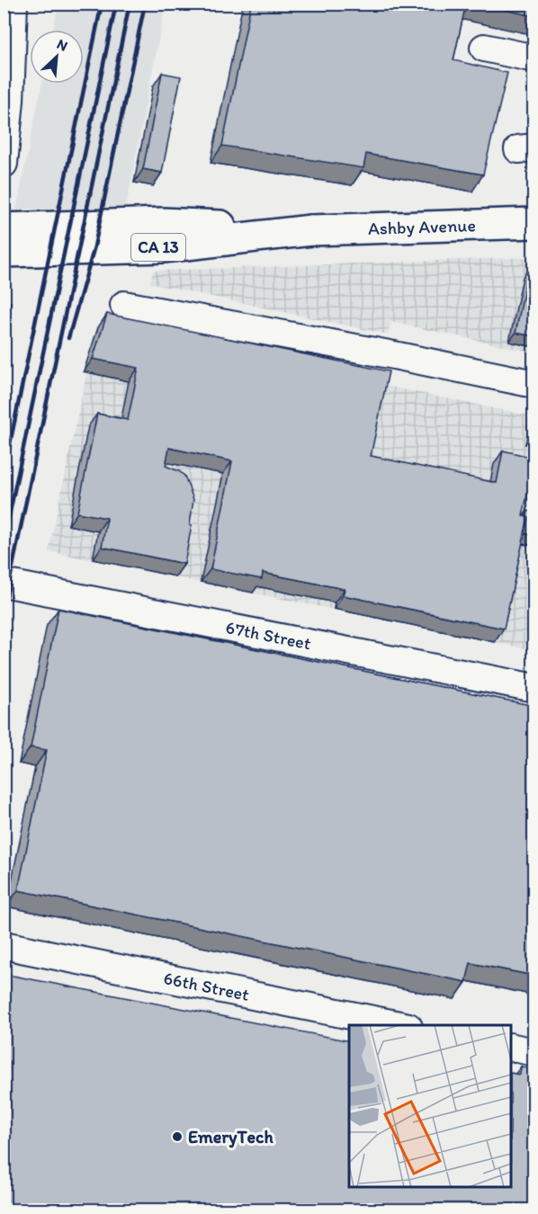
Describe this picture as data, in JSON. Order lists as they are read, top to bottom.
{
  "streets": {
    "main road": ["Ashby Avenue", "CA 13"],
    "street": ["67th Street", "66th Street"]
  },
  "crossings": [
    ["Ashby Avenue", "CA 13"]
  ],
  "places": ["EmeryTech"],
  "north": "top right"
}
